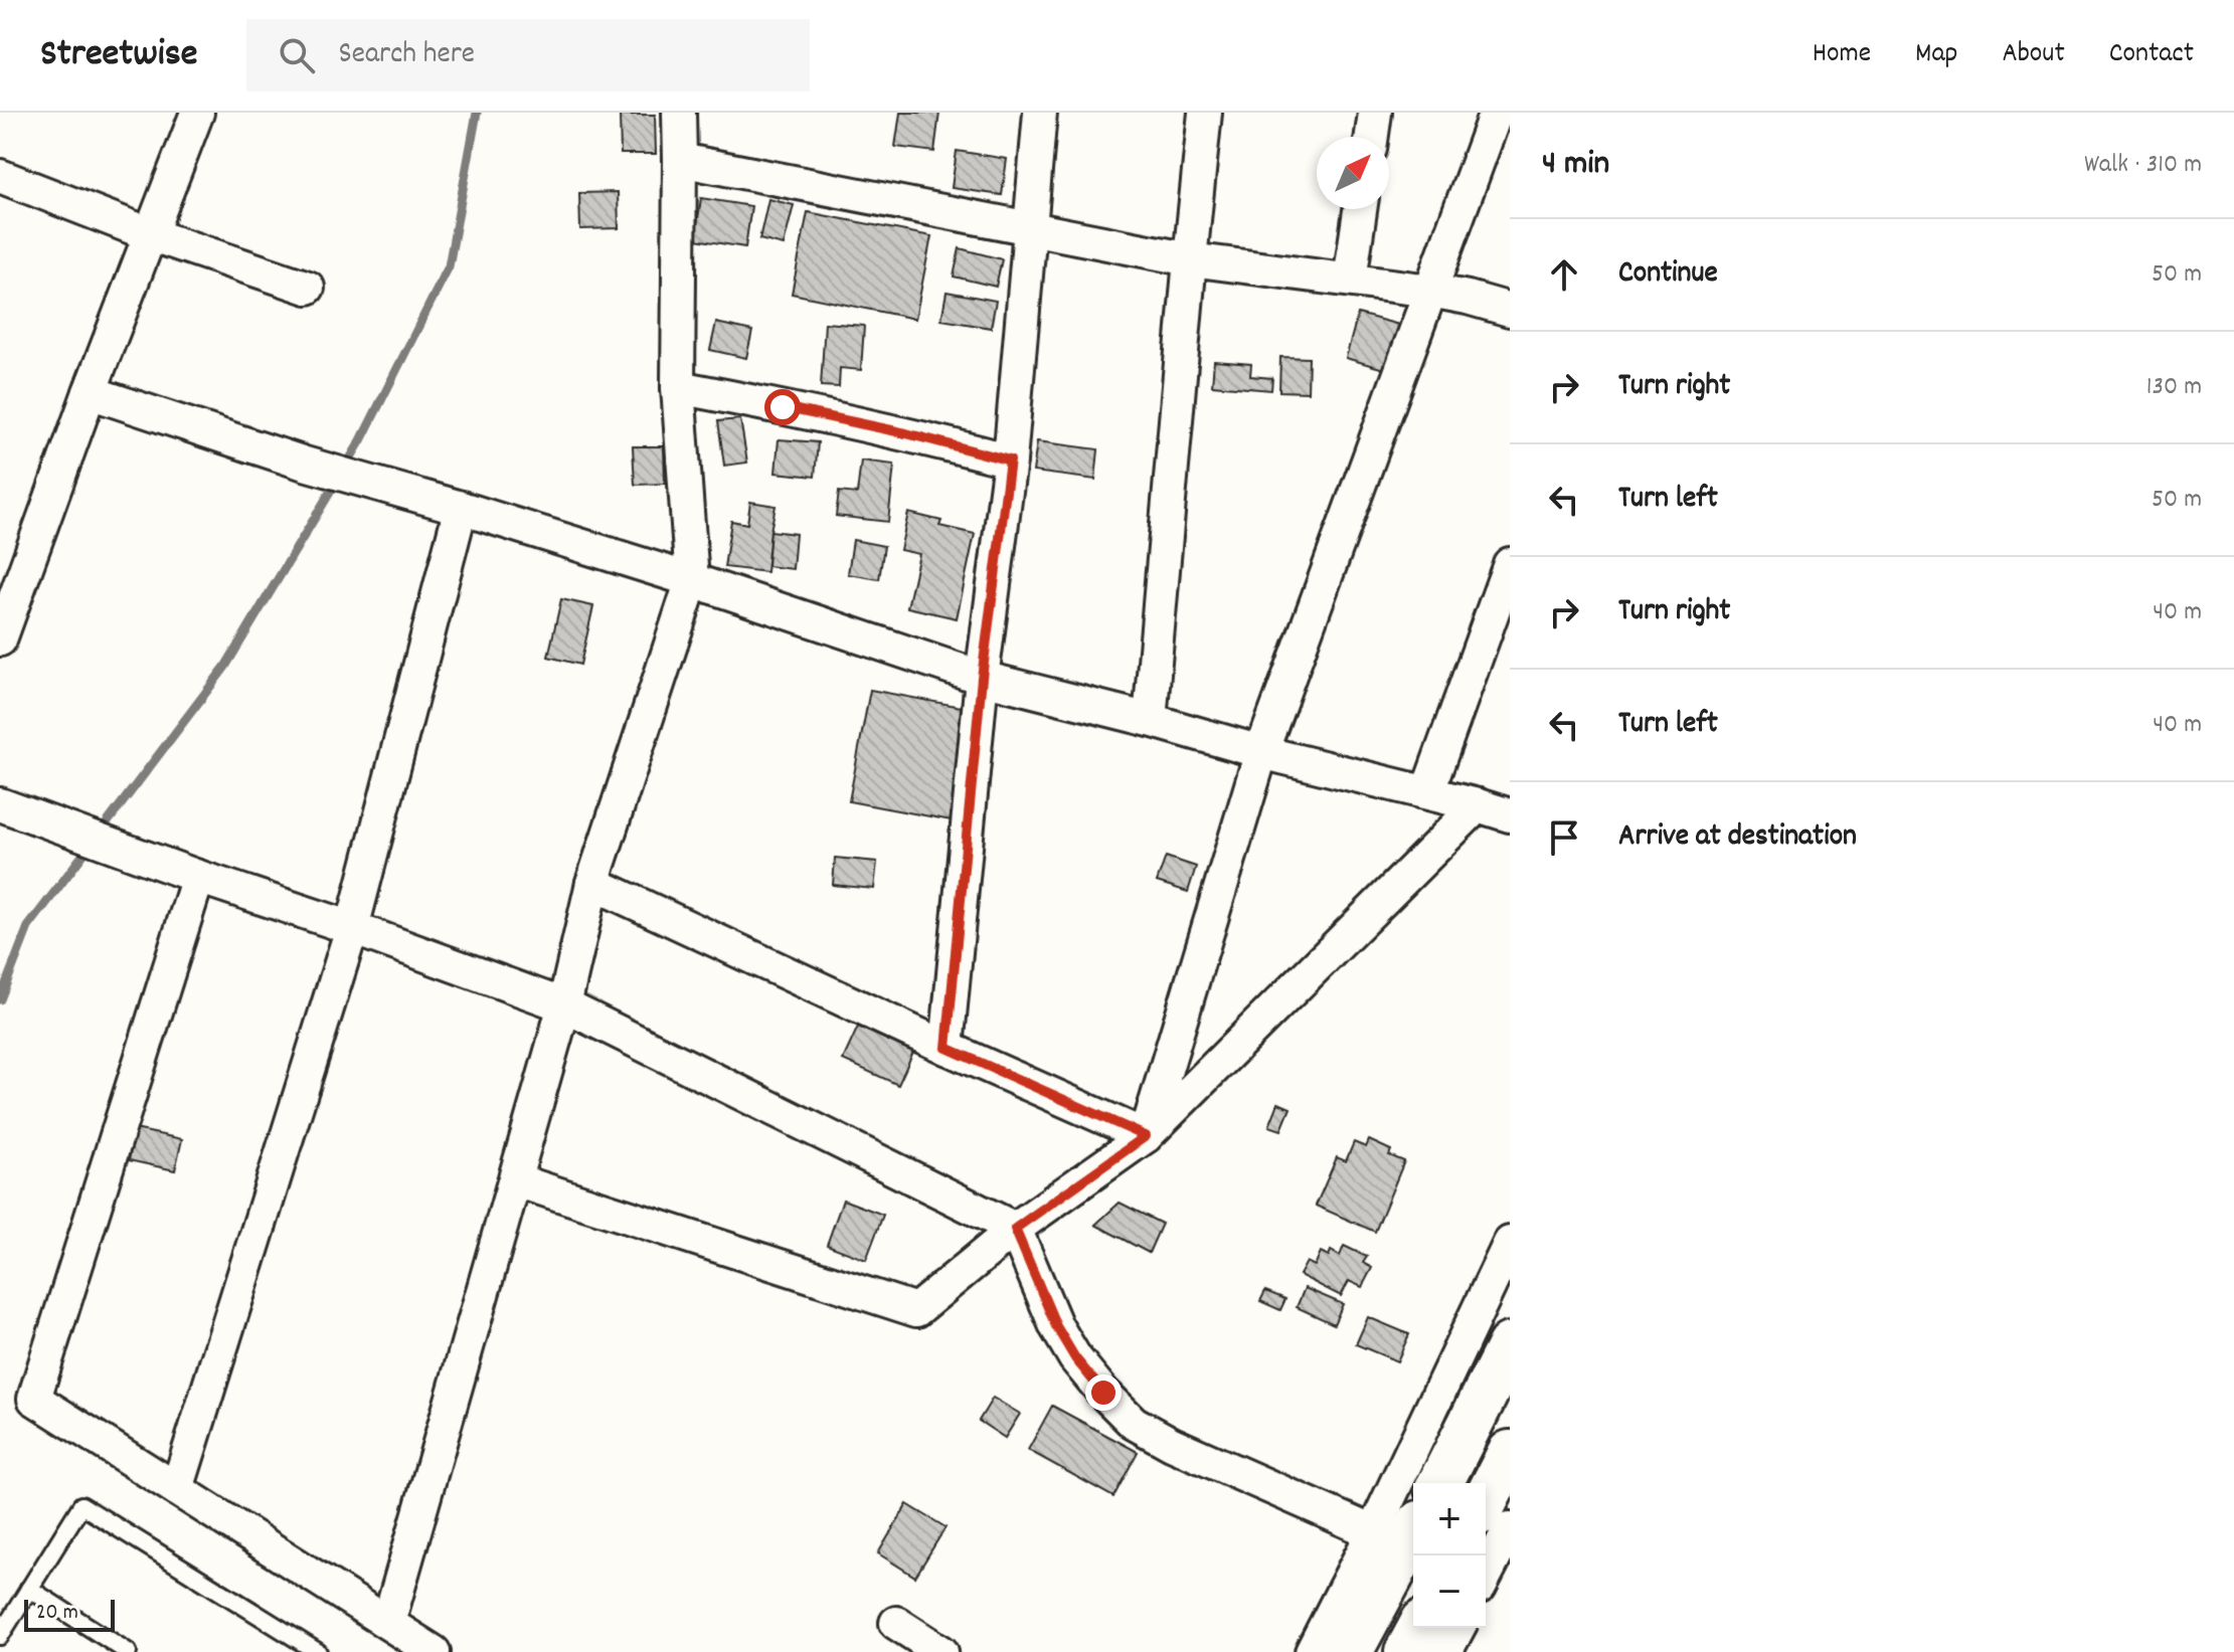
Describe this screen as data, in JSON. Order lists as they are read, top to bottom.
{
  "scale_bar": "20 m",
  "north": "top right",
  "page": {
    "header": "Streetwise",
    "search": "Search here",
    "nav": [
      "Home",
      "Map",
      "About",
      "Contact"
    ],
    "heading": ["4 min", "Walk · 310 m"],
    "list": [
      ["Continue", "50 m"],
      ["Turn right", "130 m"],
      ["Turn left", "50 m"],
      ["Turn right", "40 m"],
      ["Turn left", "40 m"],
      "Arrive at destination"
    ],
    "map_buttons": ["+", "−"],
    "scale": "20 m"
  }
}
